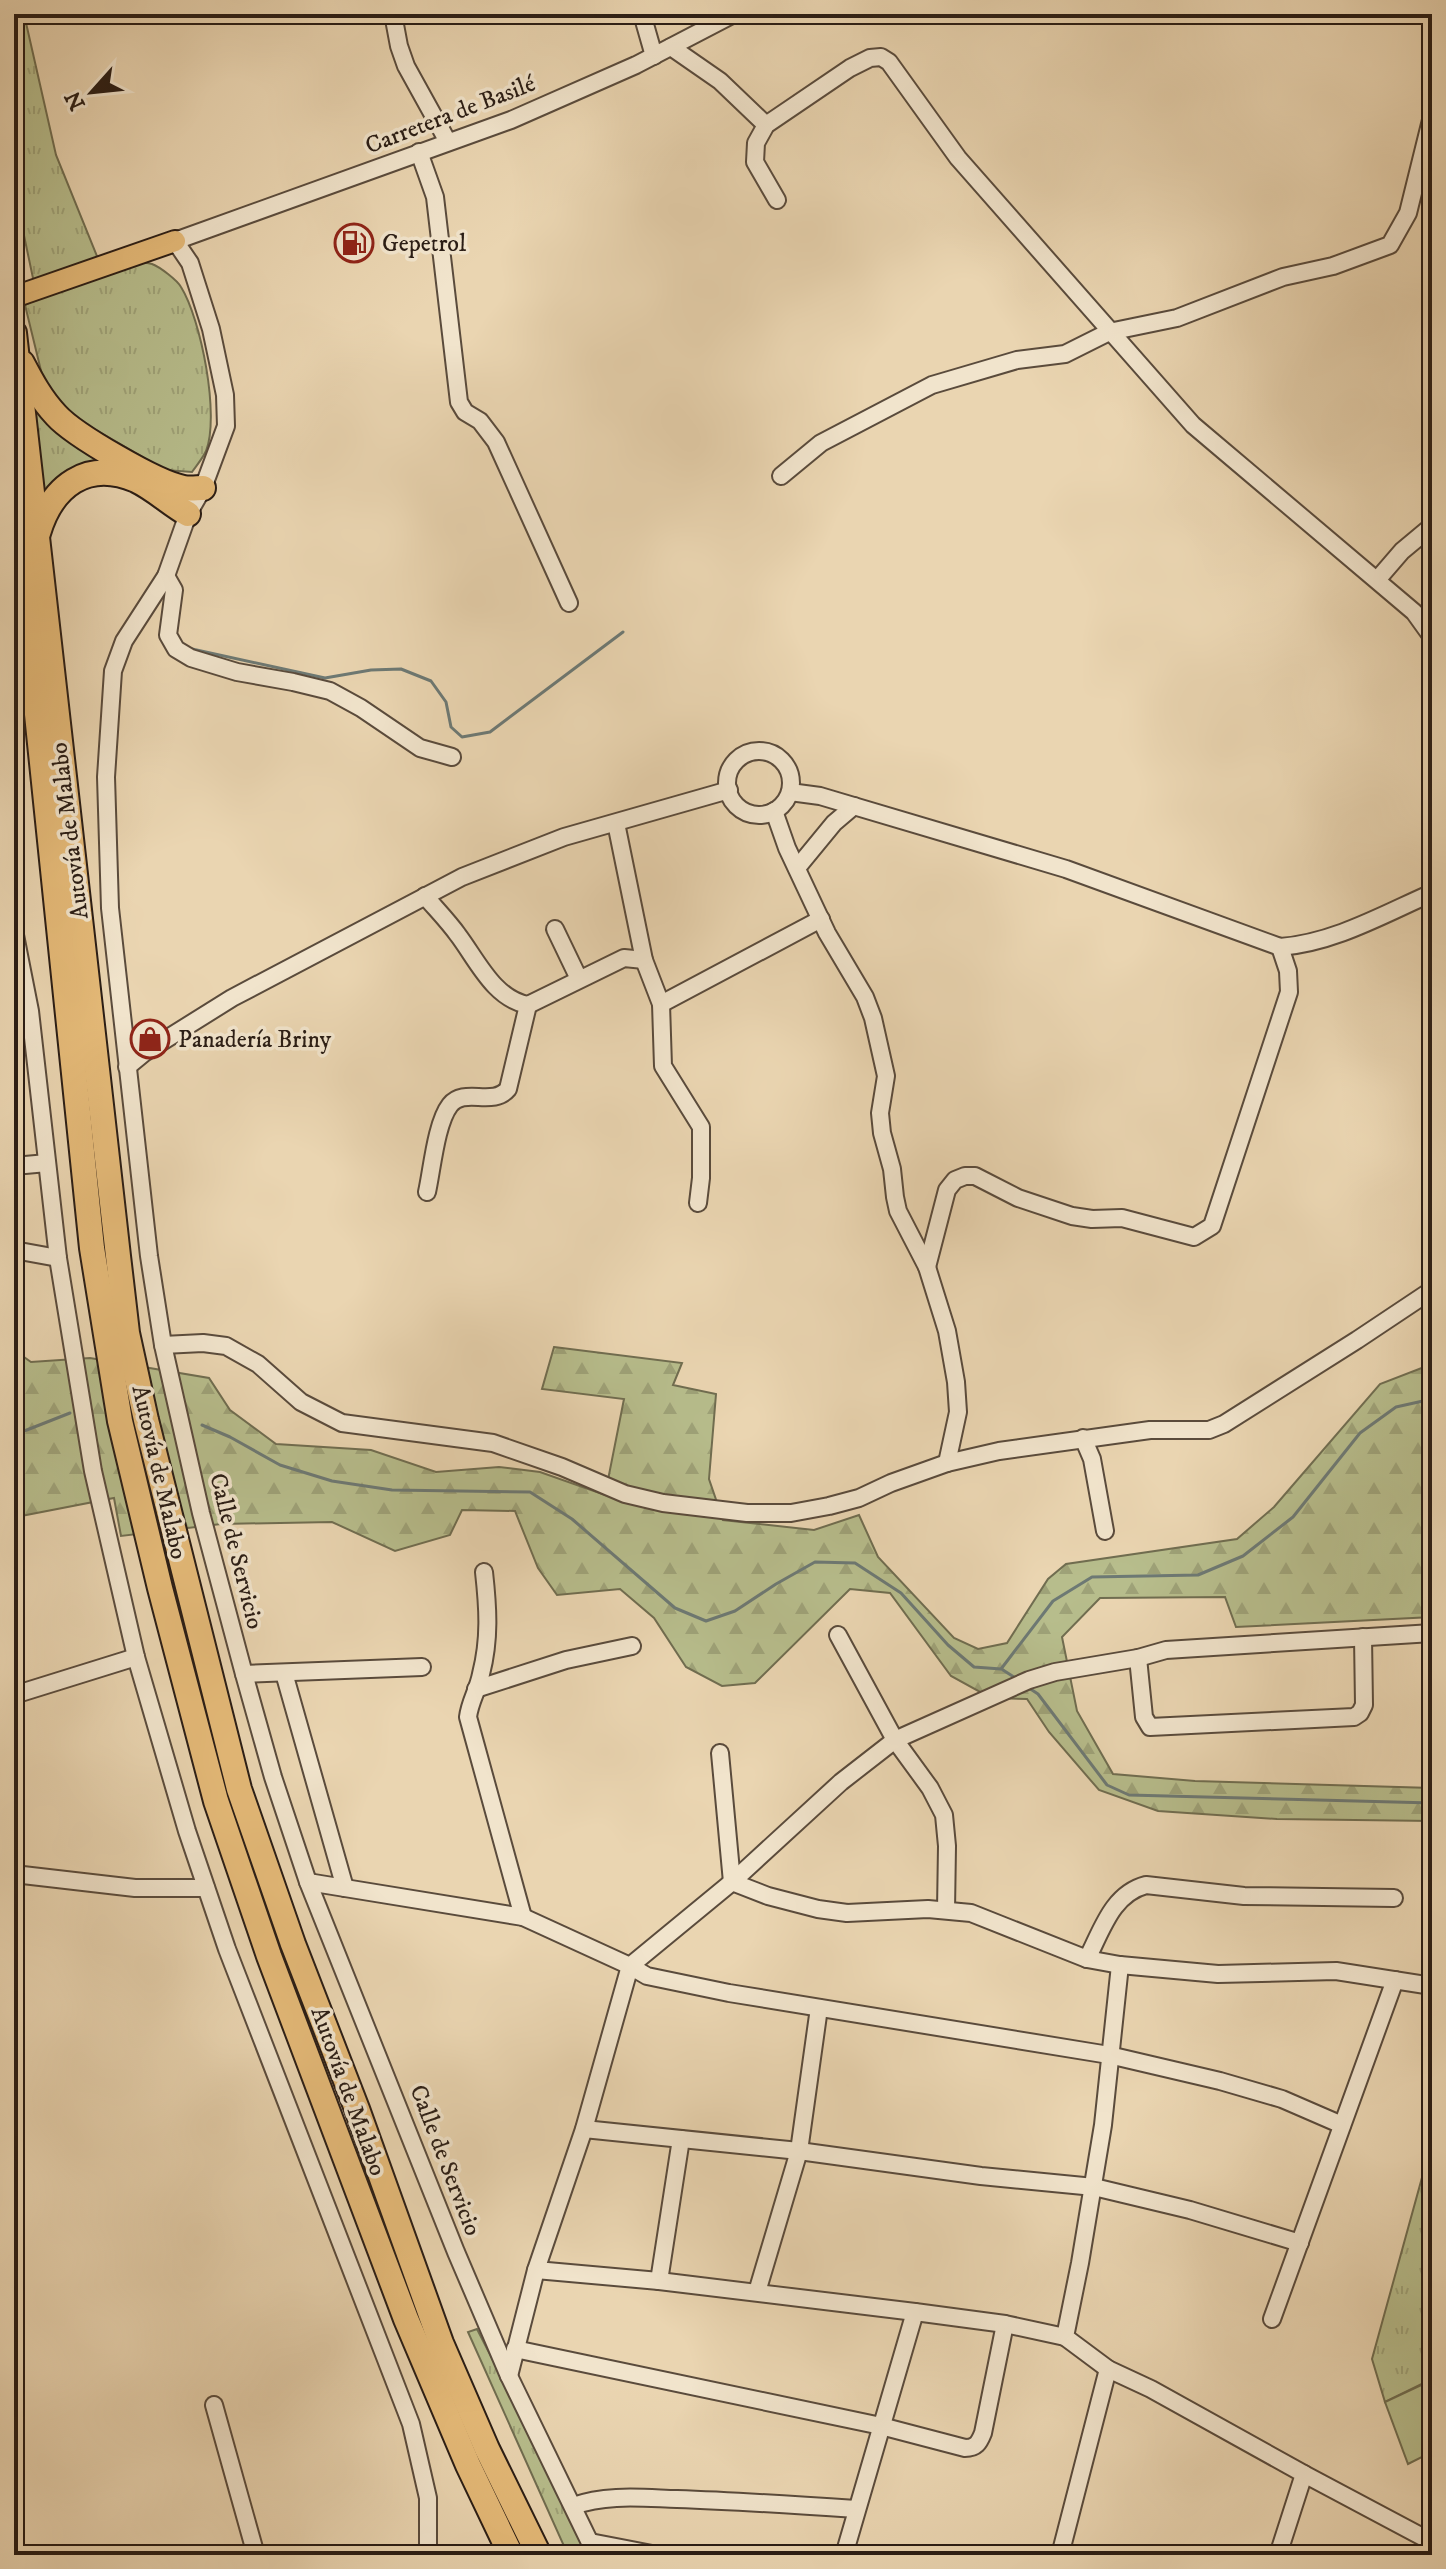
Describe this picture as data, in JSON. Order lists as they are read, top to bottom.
{
  "streets": {
    "highway": ["Autovía de Malabo"],
    "street": ["Carretera de Basilé", "Calle de Servicio"]
  },
  "crossings": [
    ["Carretera de Basilé", "Calle de Servicio"]
  ],
  "places": {
    "fuel station": ["Gepetrol"],
    "shop": ["Panadería Briny"]
  },
  "north": "bottom left"
}
